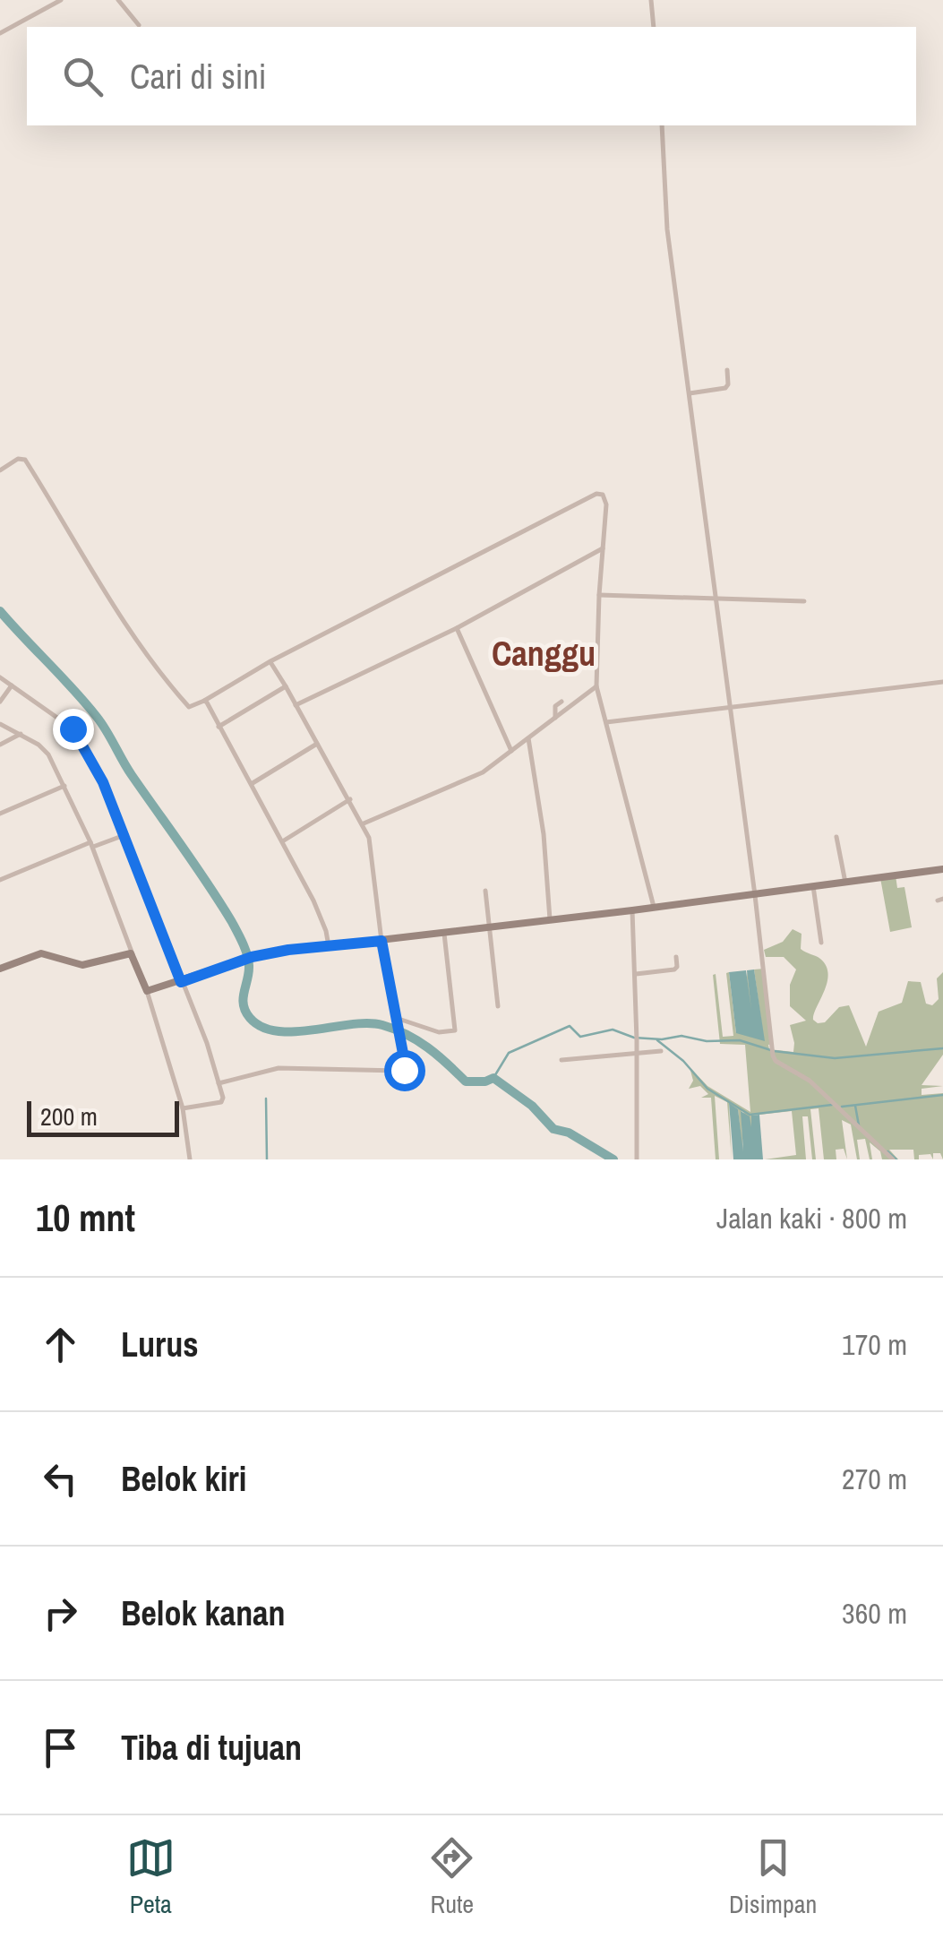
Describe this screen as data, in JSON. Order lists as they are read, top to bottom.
{
  "districts": ["Canggu"],
  "scale_bar": "200 m",
  "page": {
    "search": "Cari di sini",
    "scale": "200 m",
    "heading": ["10 mnt", "Jalan kaki · 800 m"],
    "list": [
      ["Lurus", "170 m"],
      ["Belok kiri", "270 m"],
      ["Belok kanan", "360 m"],
      "Tiba di tujuan"
    ],
    "nav": ["Peta", "Rute", "Disimpan"]
  }
}
